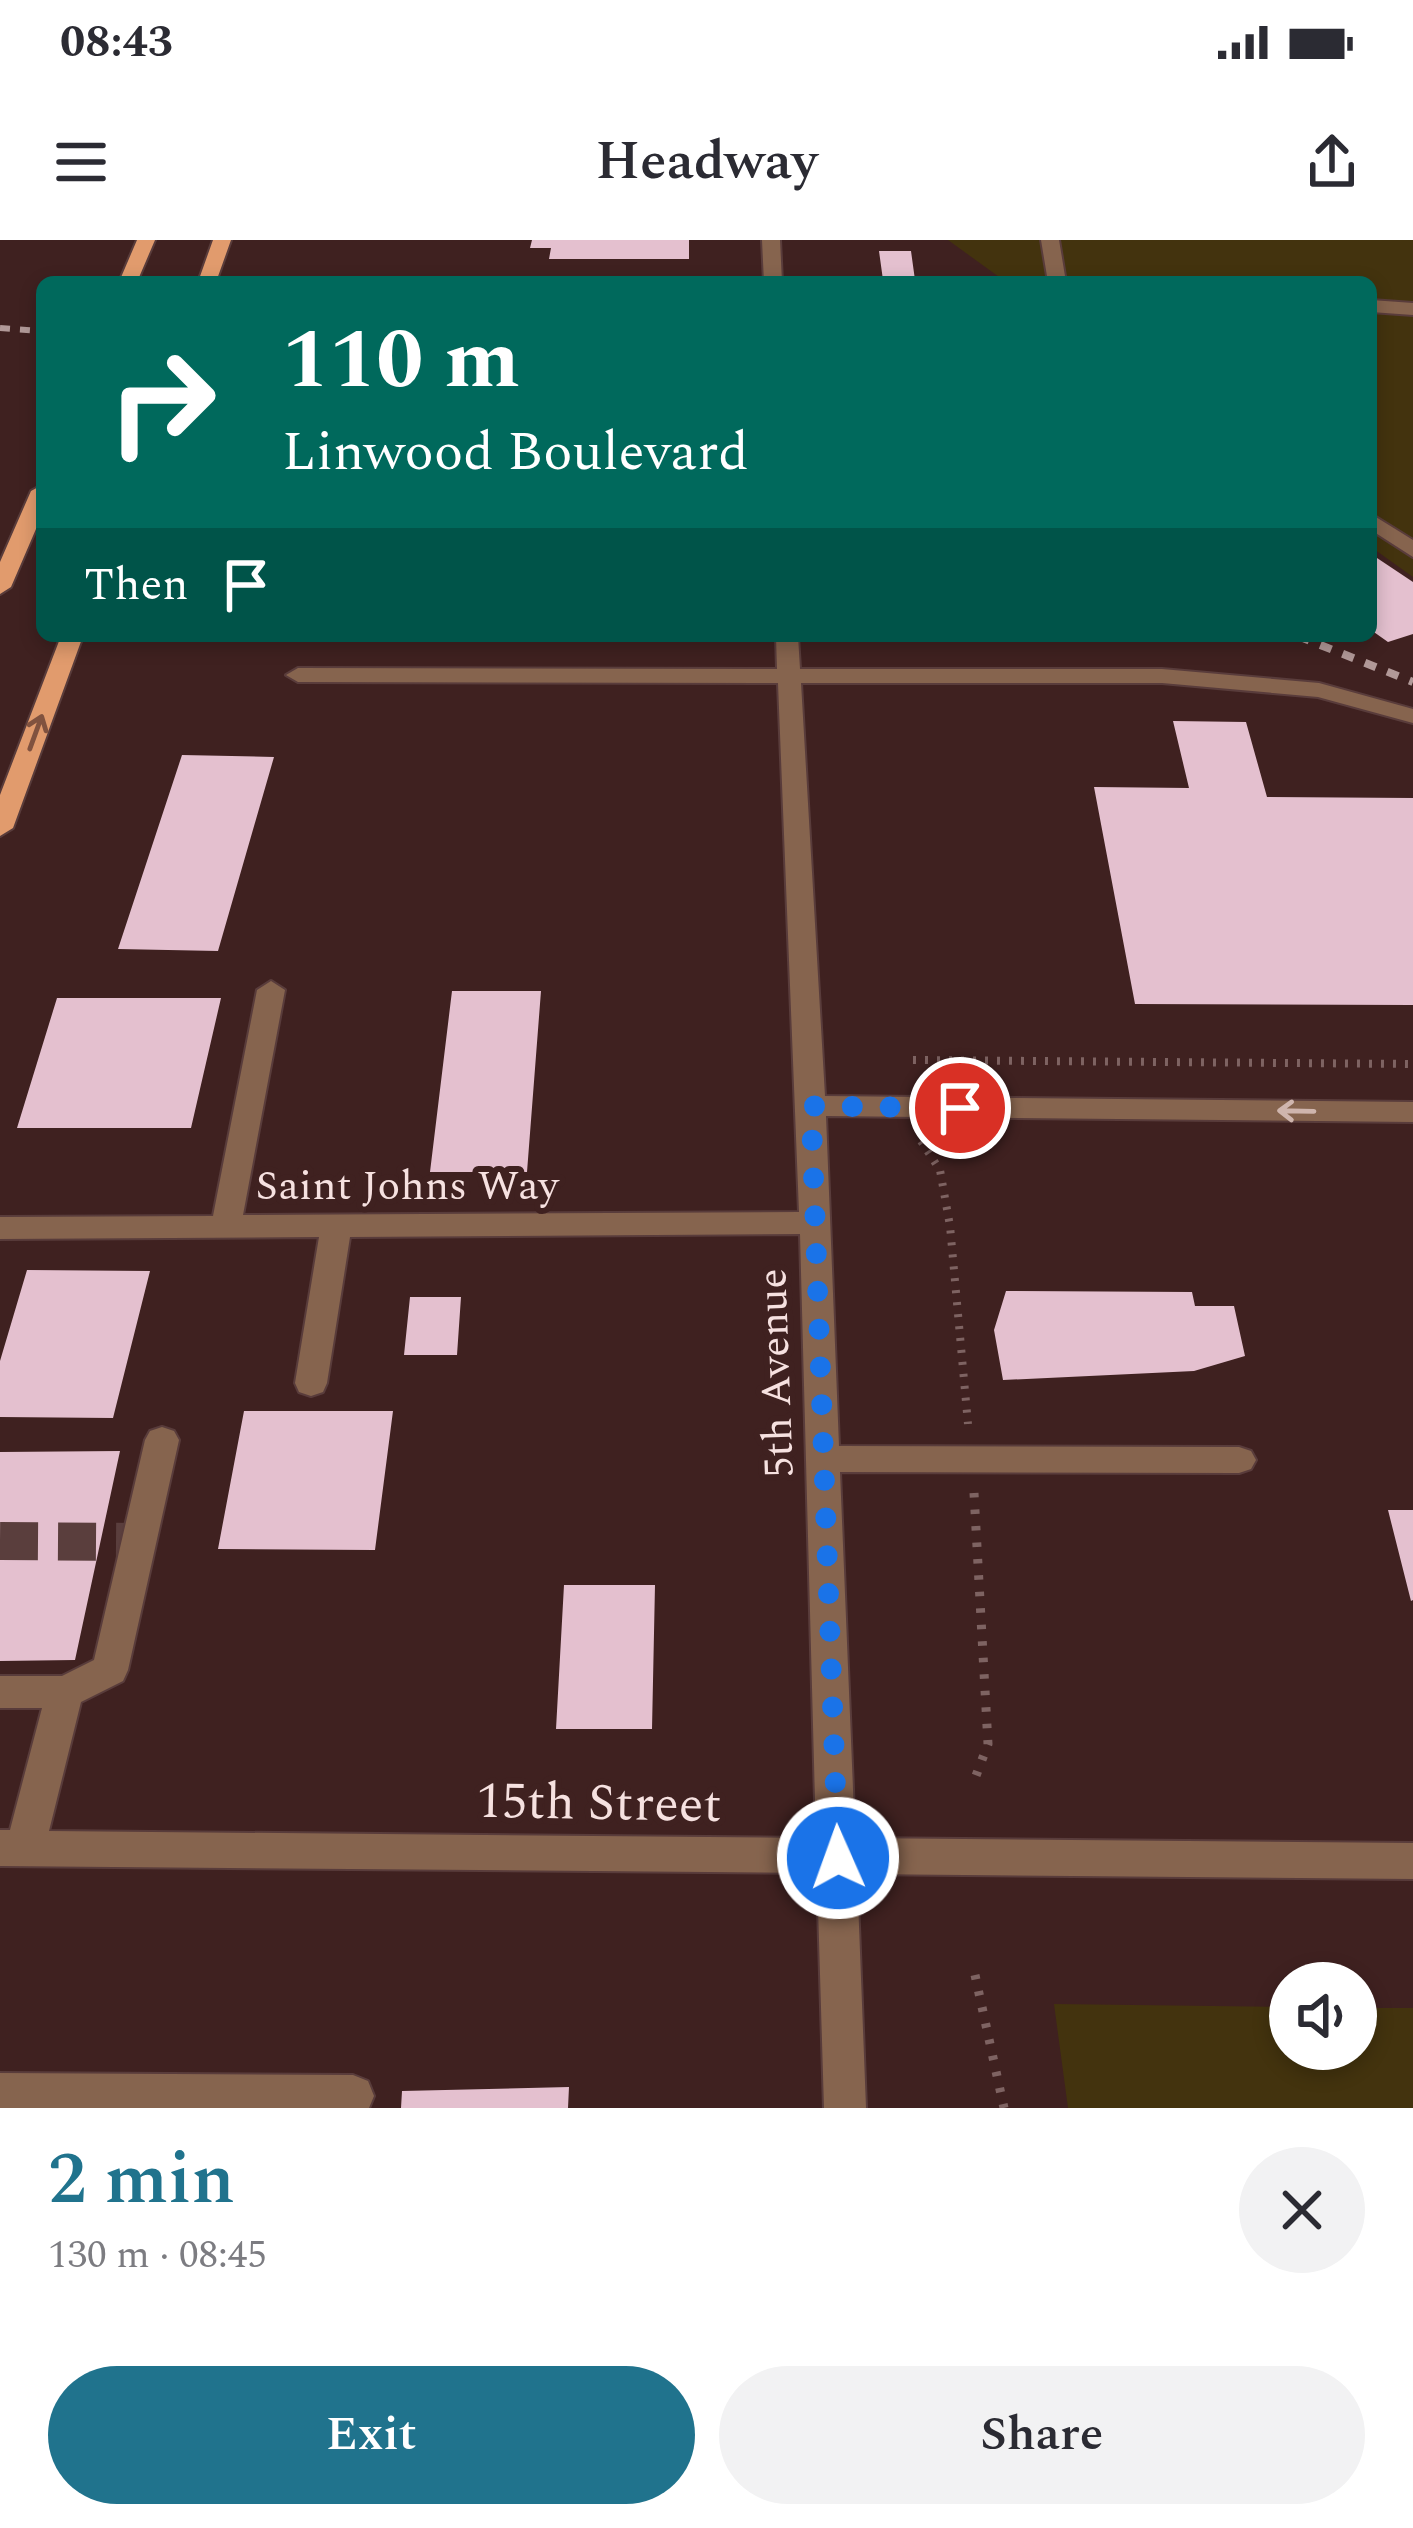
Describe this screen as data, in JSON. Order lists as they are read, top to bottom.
{
  "streets": {
    "street": ["Saint Johns Way", "5th Avenue", "15th Street"]
  },
  "crossings": [
    ["Saint Johns Way", "5th Avenue"],
    ["5th Avenue", "15th Street"]
  ],
  "page": {
    "status": "08:43",
    "header": "Headway",
    "turn": ["110 m", "Linwood Boulevard"],
    "then": "Then",
    "heading": ["2 min", "130 m · 08:45"],
    "buttons": ["Exit", "Share"]
  }
}
